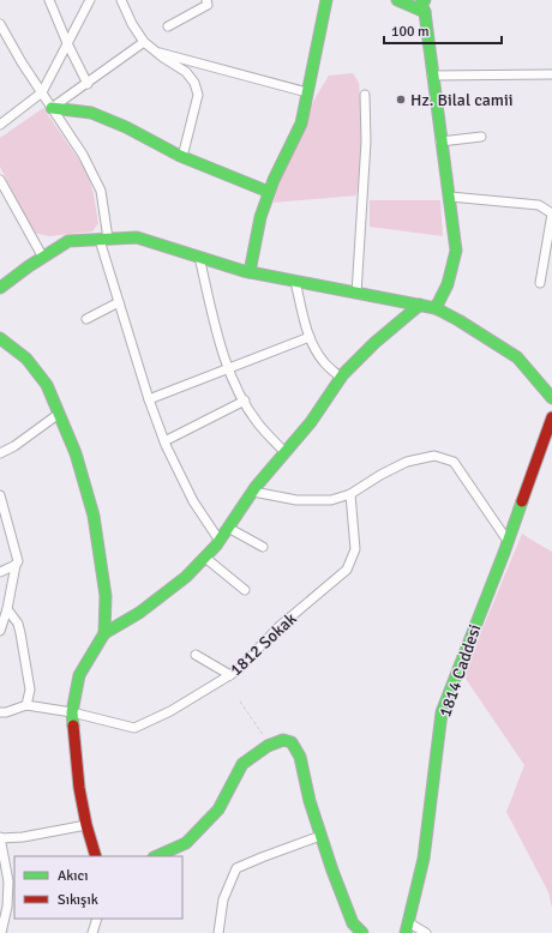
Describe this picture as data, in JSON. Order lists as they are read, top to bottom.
{
  "streets": {
    "street": ["1812 Sokak", "1814 Caddesi"]
  },
  "places": ["Hz. Bilal camii"],
  "legend": ["Akıcı", "Sıkışık"],
  "scale_bar": "100 m"
}
